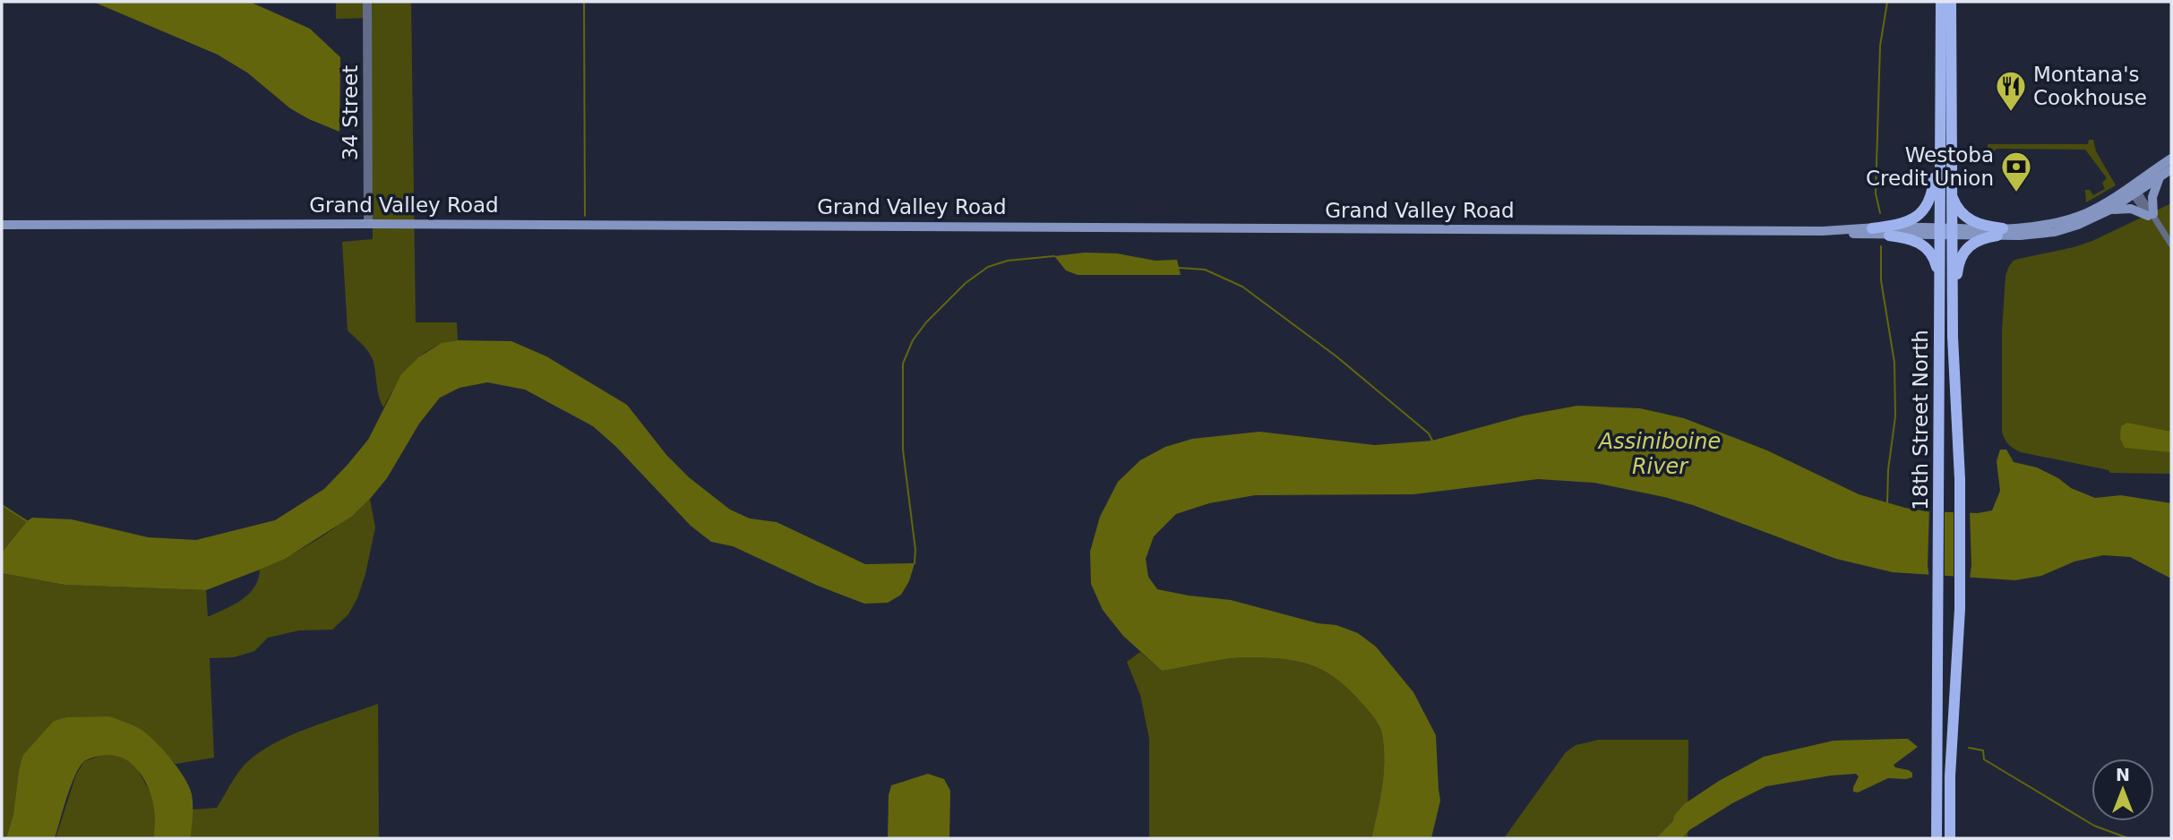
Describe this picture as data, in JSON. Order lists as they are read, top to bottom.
{
  "streets": {
    "main road": ["Grand Valley Road", "18th Street North"],
    "street": ["34 Street"]
  },
  "crossings": [
    ["34 Street", "Grand Valley Road"],
    ["Grand Valley Road", "18th Street North"]
  ],
  "water": ["Assiniboine River"],
  "places": {
    "restaurant": ["Montana's Cookhouse"],
    "bank": ["Westoba Credit Union"]
  },
  "north": "top"
}
